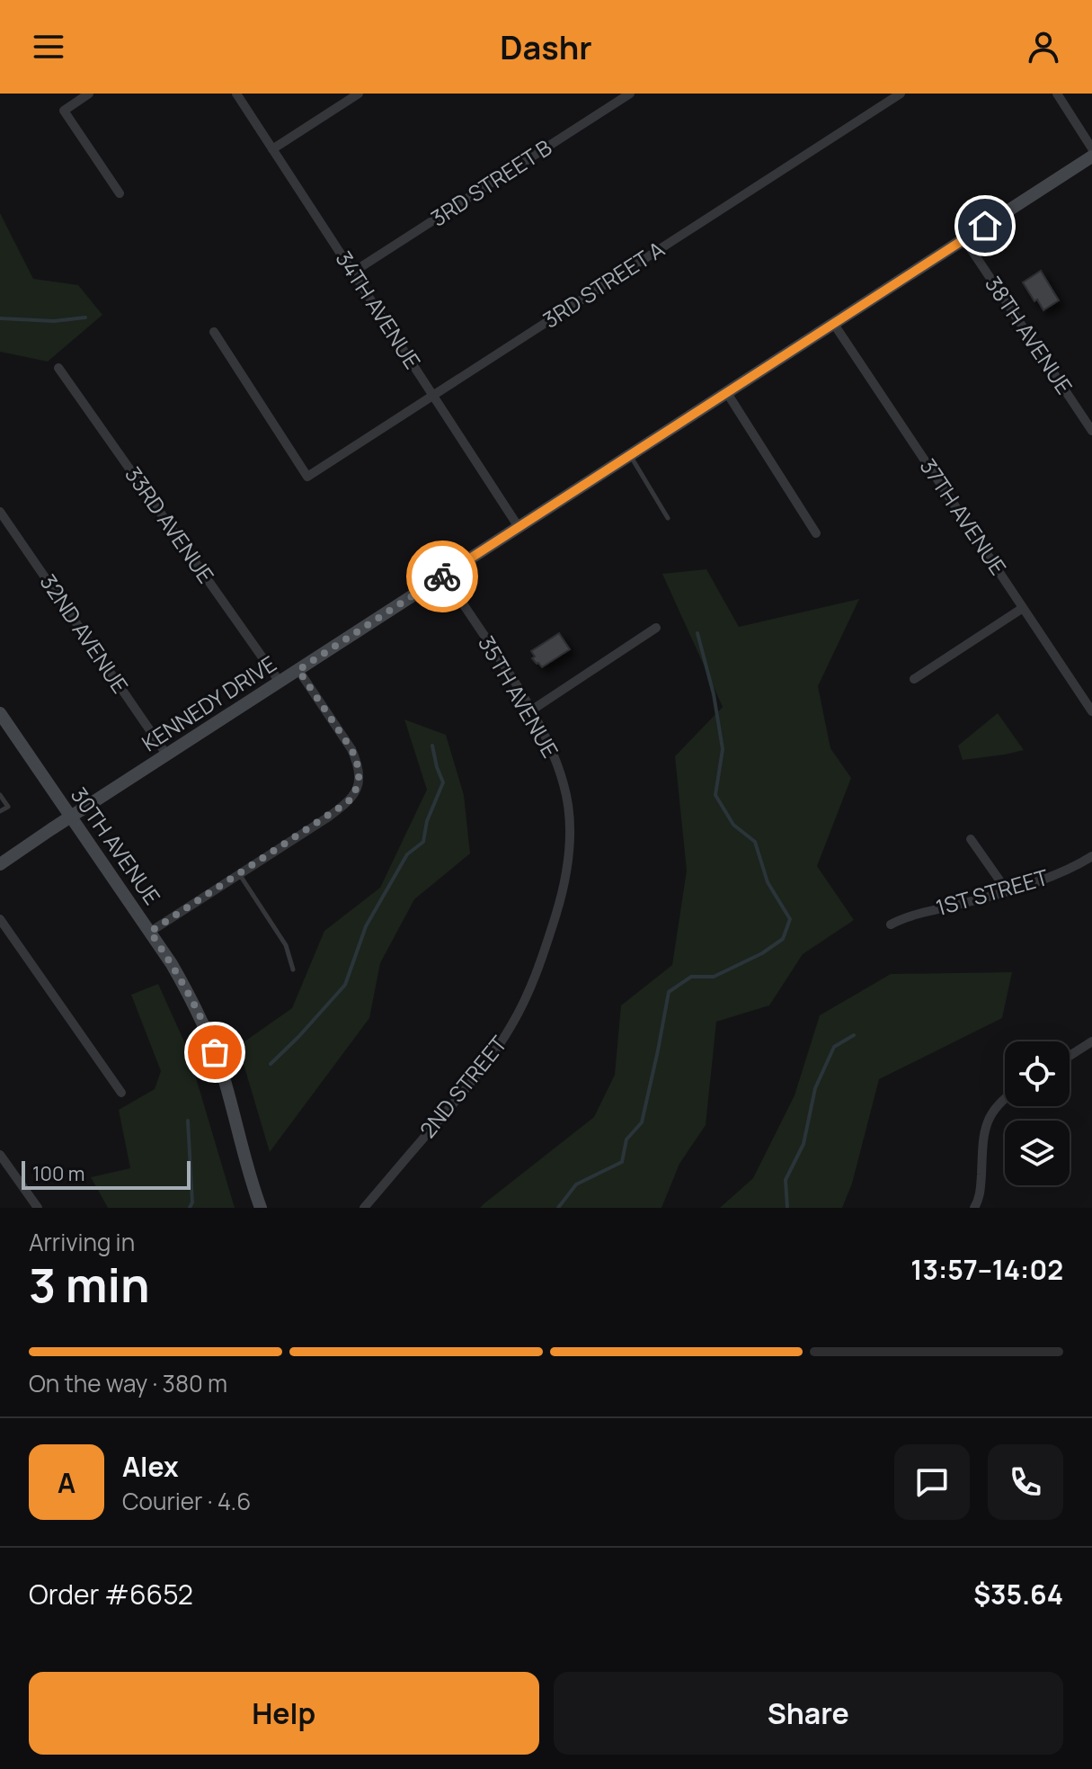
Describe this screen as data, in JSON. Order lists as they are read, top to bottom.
{
  "streets": {
    "street": [
      "3RD STREET B",
      "3RD STREET A",
      "34TH AVENUE",
      "38TH AVENUE",
      "37TH AVENUE",
      "33RD AVENUE",
      "32ND AVENUE",
      "35TH AVENUE",
      "KENNEDY DRIVE",
      "30TH AVENUE",
      "1ST STREET",
      "2ND STREET"
    ]
  },
  "crossings": [
    ["3RD STREET B", "34TH AVENUE"],
    ["3RD STREET A", "34TH AVENUE"],
    ["34TH AVENUE", "KENNEDY DRIVE"],
    ["38TH AVENUE", "KENNEDY DRIVE"],
    ["37TH AVENUE", "KENNEDY DRIVE"],
    ["33RD AVENUE", "KENNEDY DRIVE"],
    ["32ND AVENUE", "KENNEDY DRIVE"],
    ["35TH AVENUE", "KENNEDY DRIVE"],
    ["35TH AVENUE", "2ND STREET"],
    ["KENNEDY DRIVE", "30TH AVENUE"]
  ],
  "scale_bar": "100 m",
  "page": {
    "header": "Dashr",
    "scale": "100 m",
    "heading": ["3 min", "Arriving in", "13:57–14:02"],
    "panel": [
      "Alex",
      "Courier · 4.6",
      "Order #6652",
      "$35.64"
    ],
    "bar": "On the way · 380 m",
    "round": "A",
    "buttons": ["Help", "Share"]
  }
}
